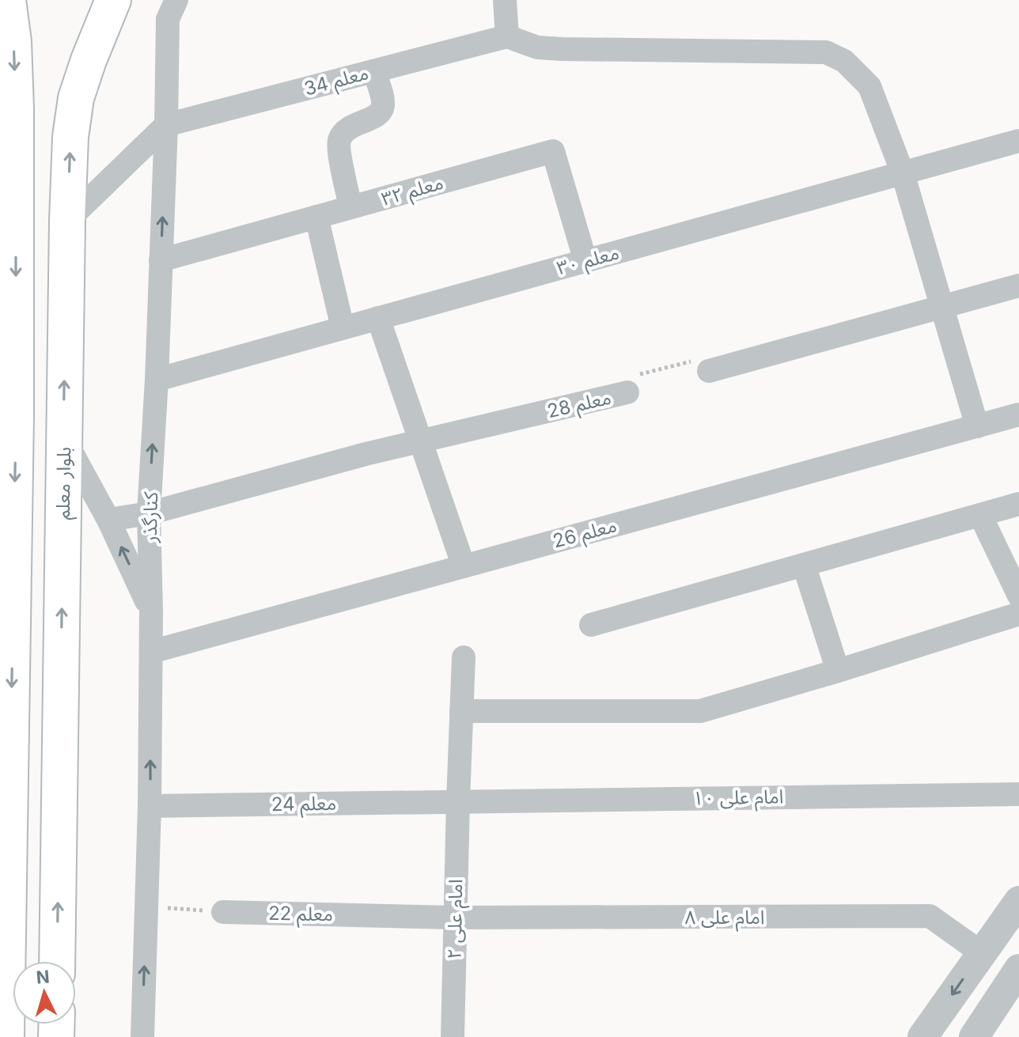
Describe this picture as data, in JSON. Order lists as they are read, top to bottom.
{
  "streets": {
    "main road": ["بلوار معلم"],
    "street": [
      "معلم 34",
      "معلم ۳۲",
      "معلم ۳۰",
      "معلم 28",
      "کنارگذر",
      "معلم 26",
      "امام علی ۱۰",
      "معلم 24",
      "معلم 22",
      "امام علی ۸",
      "امام علی ۲"
    ]
  },
  "crossings": [
    ["معلم 34", "کنارگذر"],
    ["معلم ۳۲", "معلم ۳۰"],
    ["معلم ۳۲", "کنارگذر"],
    ["معلم ۳۰", "کنارگذر"],
    ["معلم 28", "کنارگذر"],
    ["کنارگذر", "معلم 26"],
    ["کنارگذر", "معلم 24"],
    ["امام علی ۱۰", "معلم 24"],
    ["امام علی ۱۰", "امام علی ۲"],
    ["معلم 24", "امام علی ۲"],
    ["معلم 22", "امام علی ۸"],
    ["معلم 22", "امام علی ۲"],
    ["امام علی ۸", "امام علی ۲"]
  ],
  "one_way": ["کنارگذر"],
  "north": "top"
}
